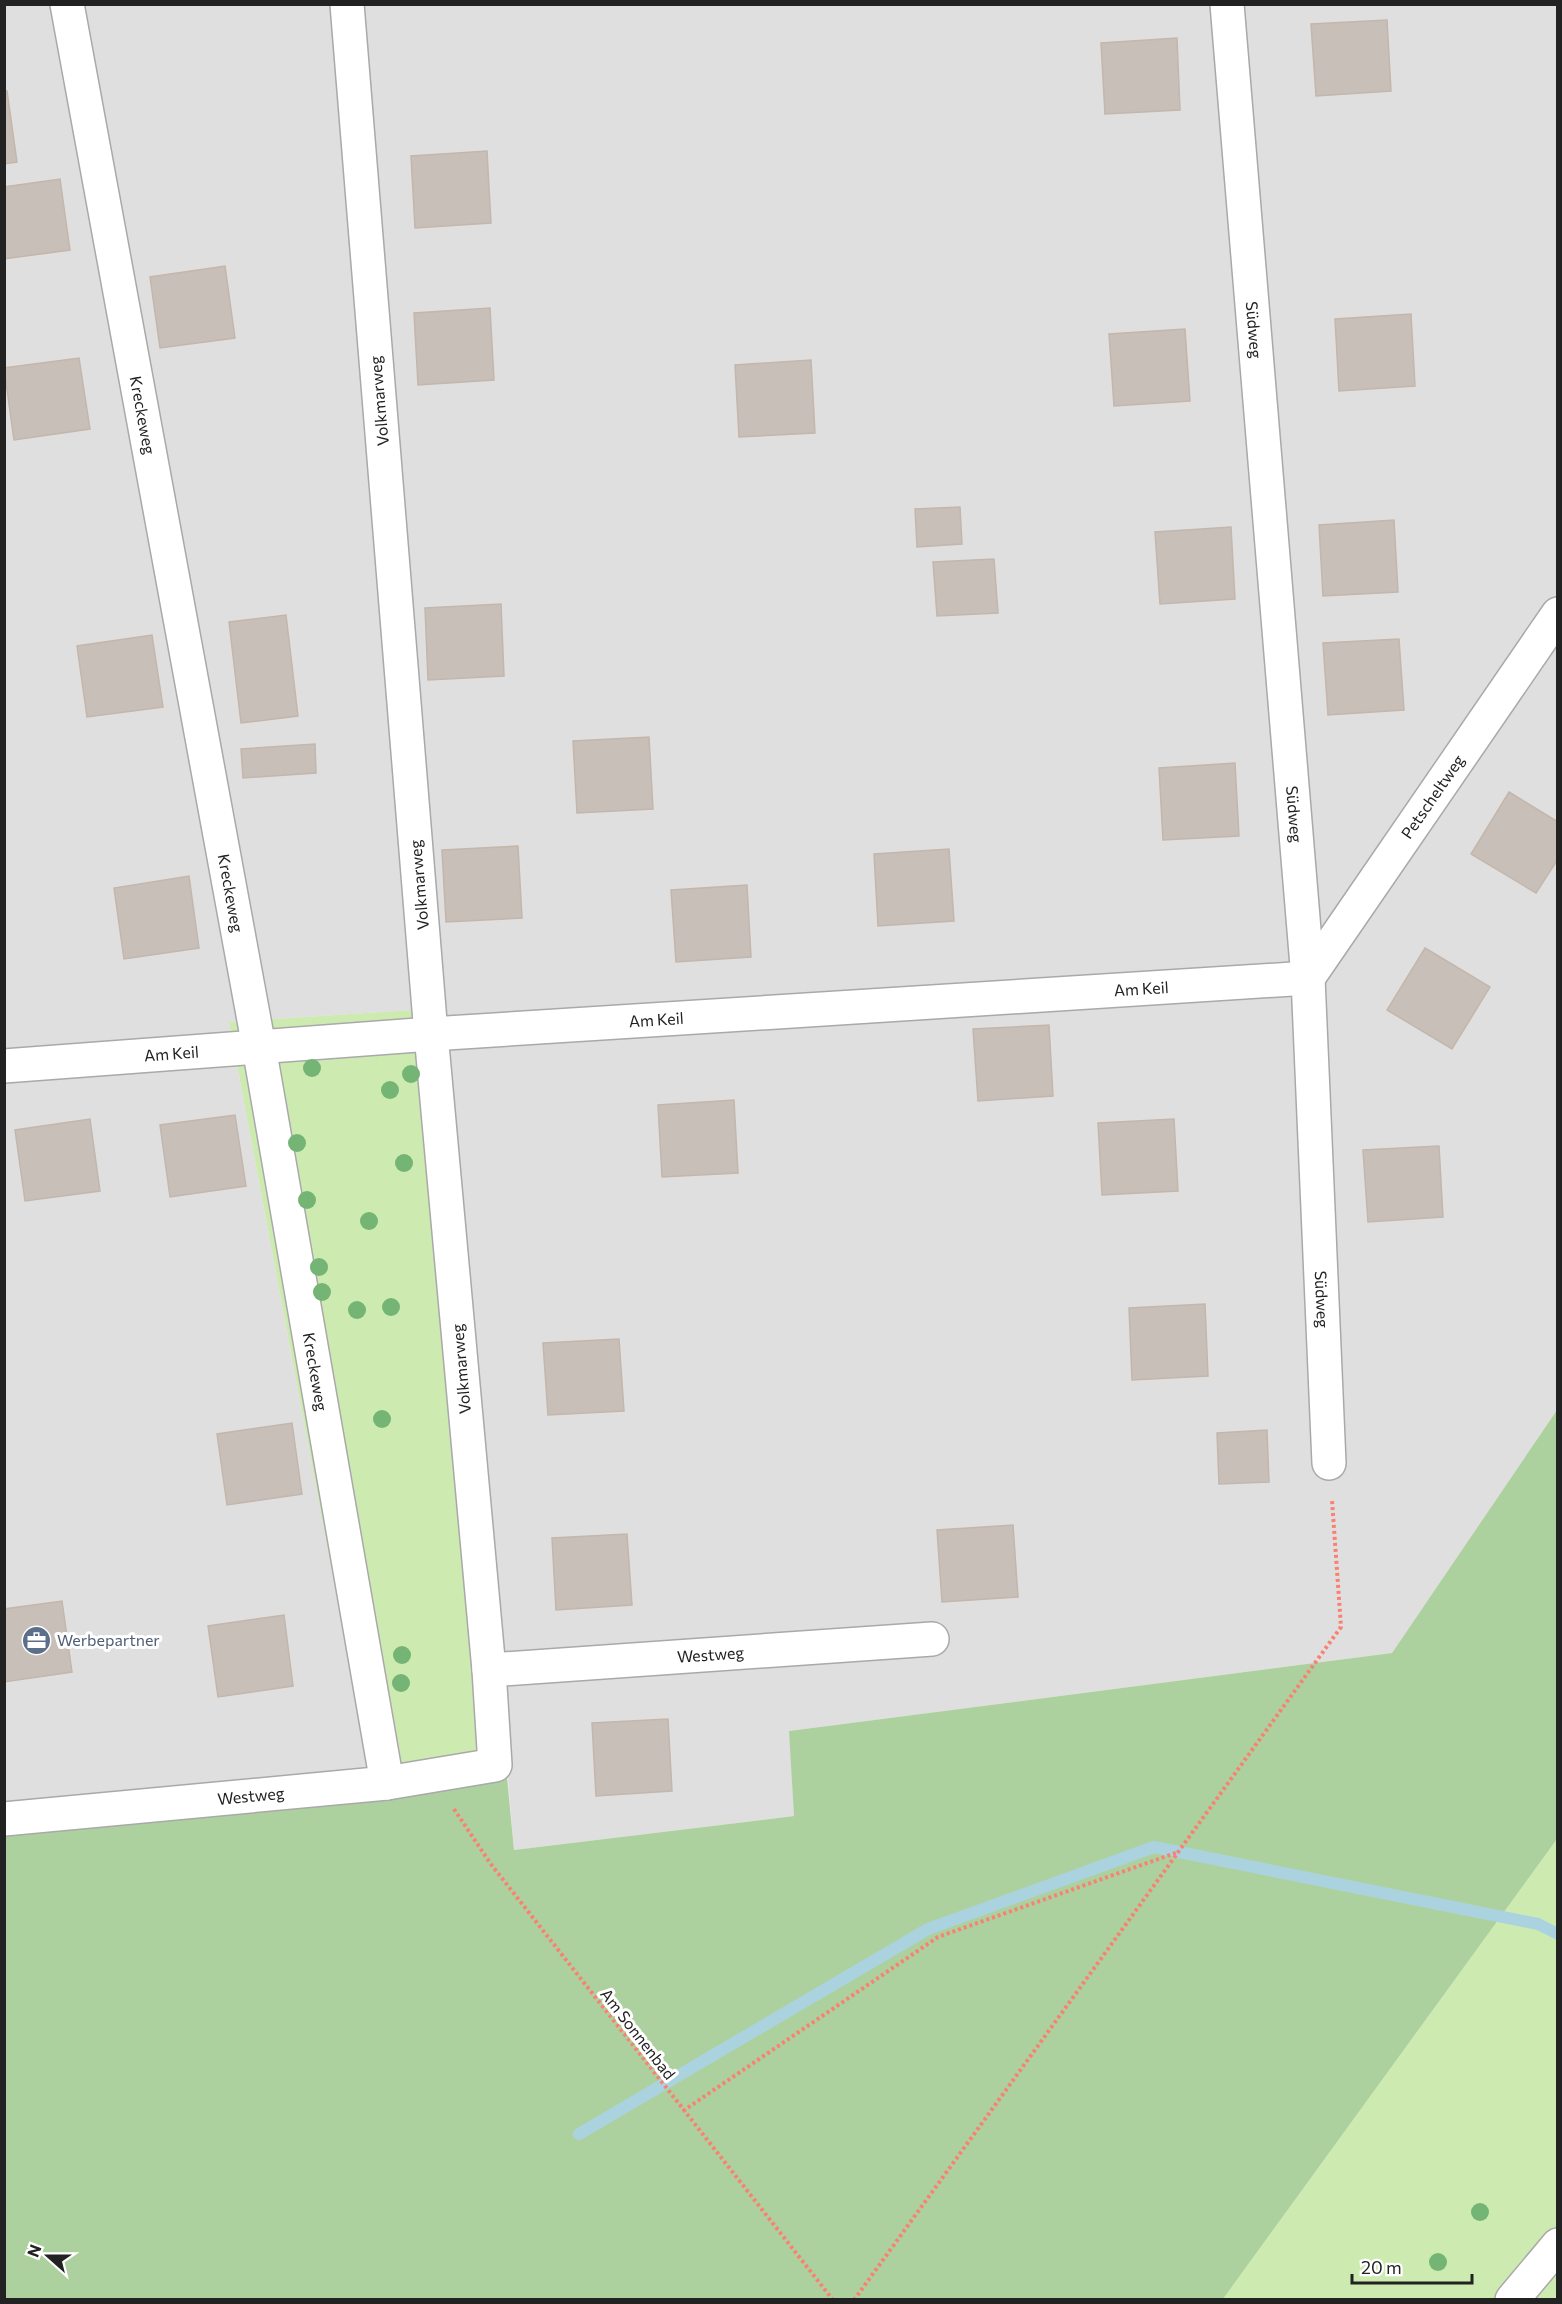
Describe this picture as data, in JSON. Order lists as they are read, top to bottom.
{
  "streets": {
    "street": [
      "Südweg",
      "Volkmarweg",
      "Kreckeweg",
      "Petscheltweg",
      "Am Keil",
      "Westweg"
    ],
    "path": ["Am Sonnenbad"]
  },
  "crossings": [
    ["Südweg", "Petscheltweg"],
    ["Südweg", "Am Keil"],
    ["Volkmarweg", "Am Keil"],
    ["Volkmarweg", "Westweg"],
    ["Kreckeweg", "Am Keil"],
    ["Kreckeweg", "Westweg"],
    ["Petscheltweg", "Am Keil"],
    ["Westweg", "Am Sonnenbad"]
  ],
  "places": {
    "office": ["Werbepartner"]
  },
  "scale_bar": "20 m",
  "north": "left"
}
